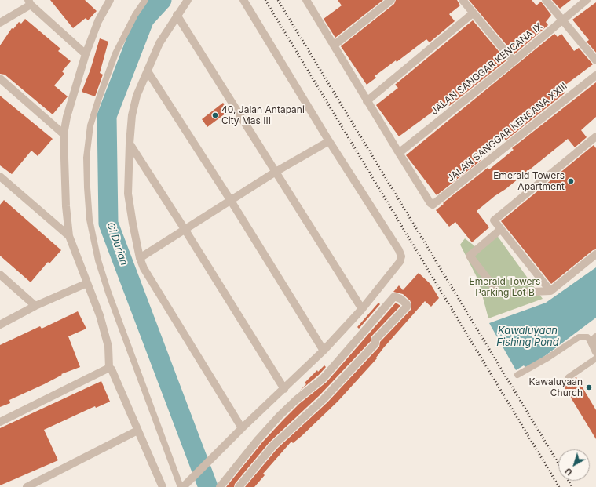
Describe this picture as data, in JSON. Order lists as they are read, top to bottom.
{
  "streets": {
    "street": ["JALAN SANGGAR KENCANA IX", "JALAN SANGGAR KENCANA XXIII"]
  },
  "crossings": [
    ["JALAN SANGGAR KENCANA IX", "JALAN SANGGAR KENCANA XXIII"]
  ],
  "water": ["Ci Durian", "Kawaluyaan Fishing Pond"],
  "parks": ["Emerald Towers Parking Lot B"],
  "places": ["40, Jalan Antapani City Mas III", "Emerald Towers Apartment", "Kawaluyaan Church"],
  "north": "bottom left"
}
